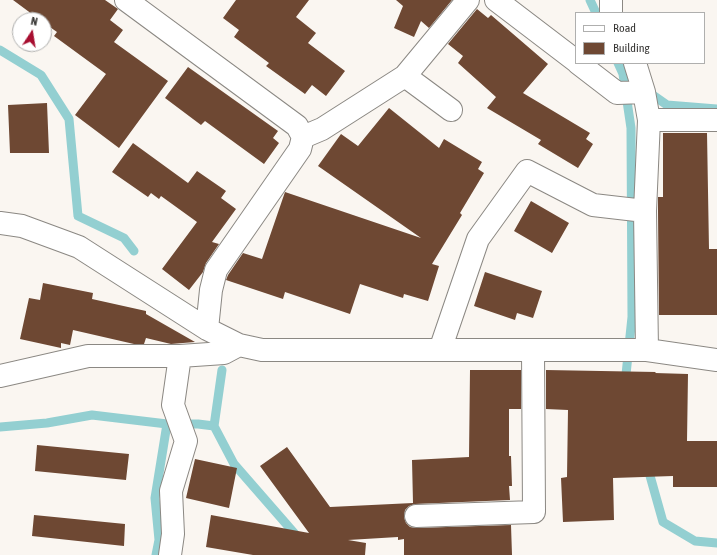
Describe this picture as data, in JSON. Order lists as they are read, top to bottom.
{
  "legend": ["Road", "Building"],
  "north": "top"
}
